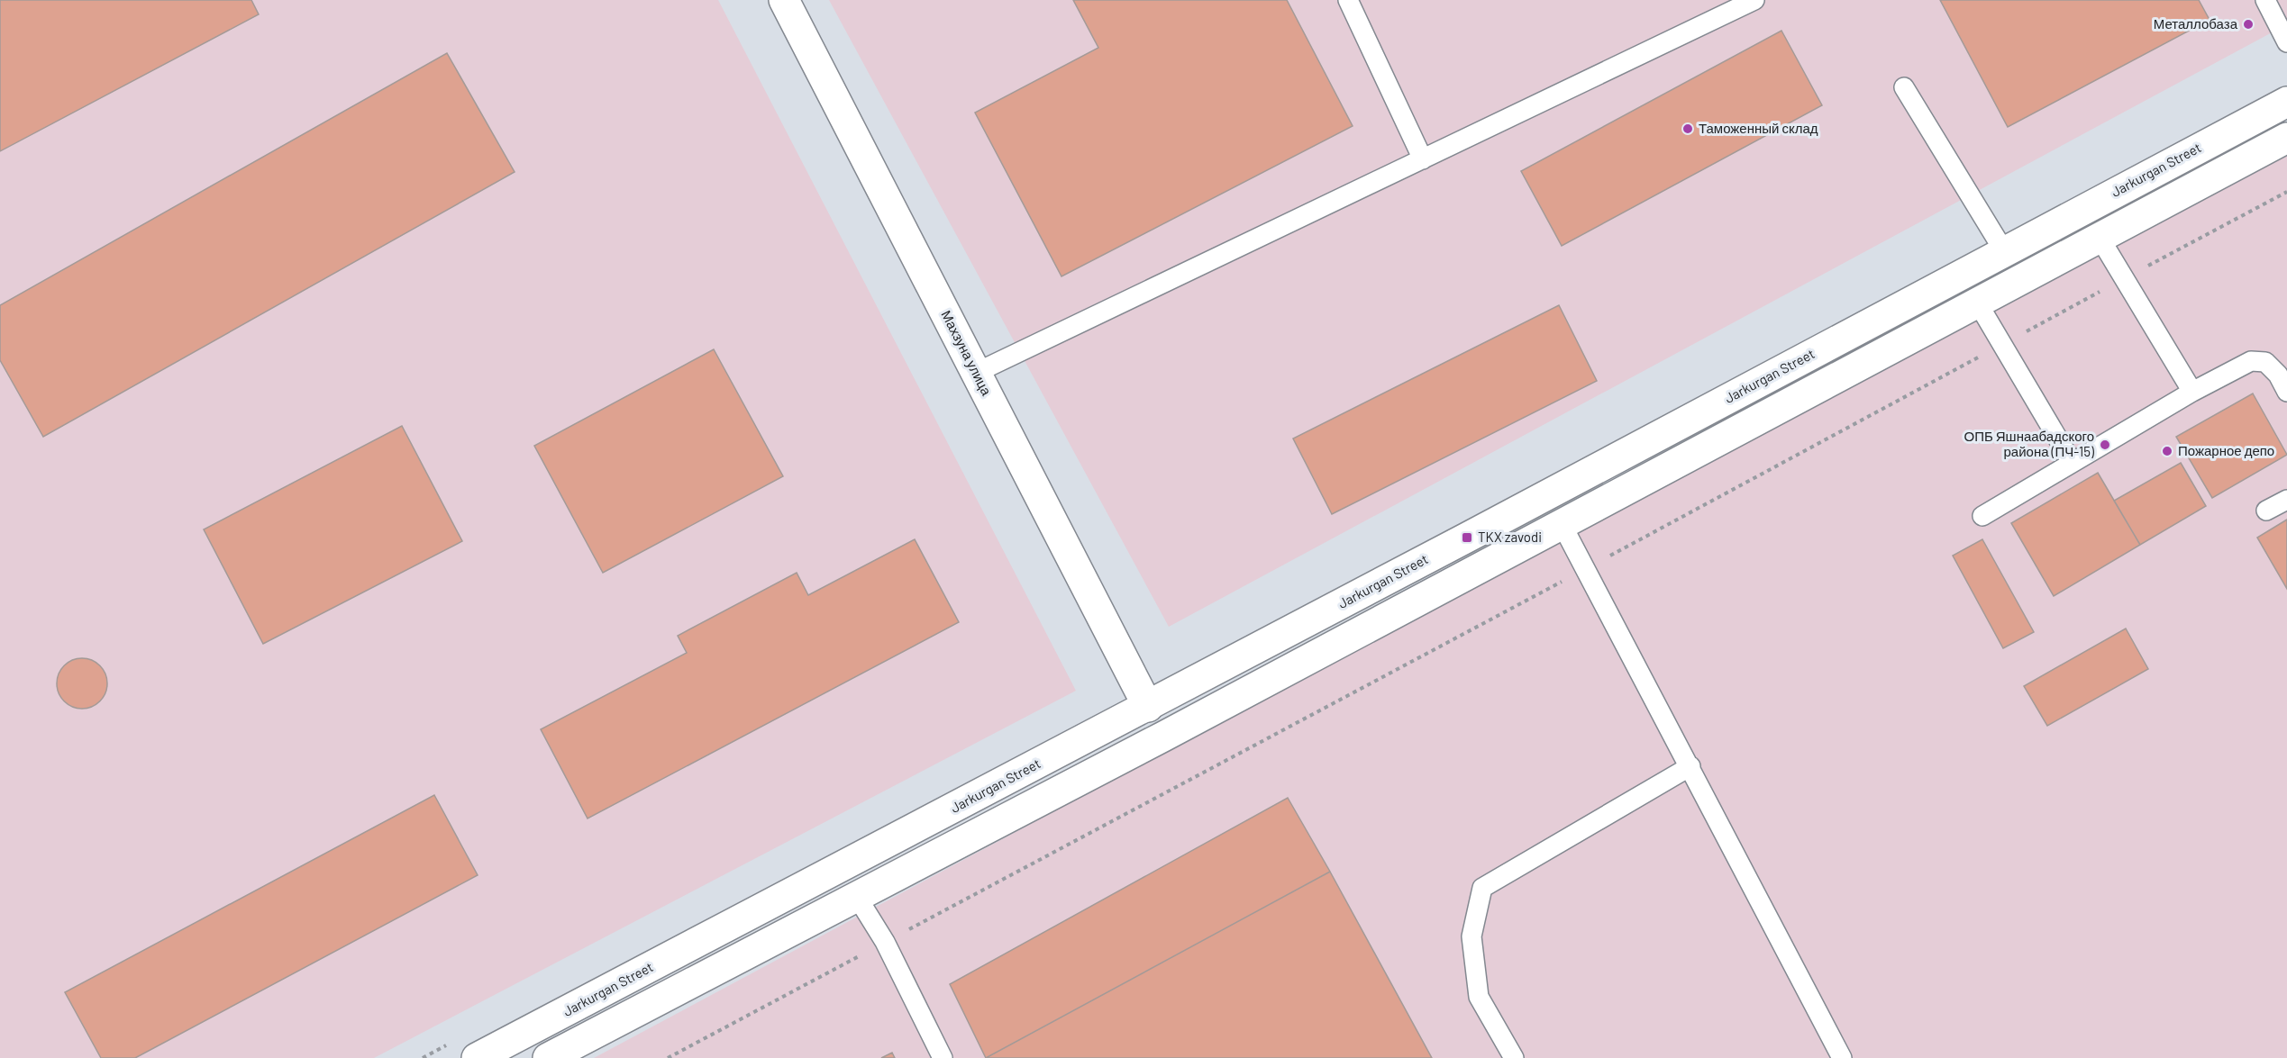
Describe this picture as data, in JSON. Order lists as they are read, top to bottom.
{
  "streets": {
    "main road": ["Jarkurgan Street", "Махзуна улица"]
  },
  "crossings": [
    ["Jarkurgan Street", "Махзуна улица"]
  ],
  "places": {
    "other": [
      "Металлобаза",
      "Таможенный склад",
      "ОПБ Яшнаабадского района (ПЧ-15)",
      "Пожарное депо"
    ],
    "transit": ["TKX zavodi"]
  }
}
